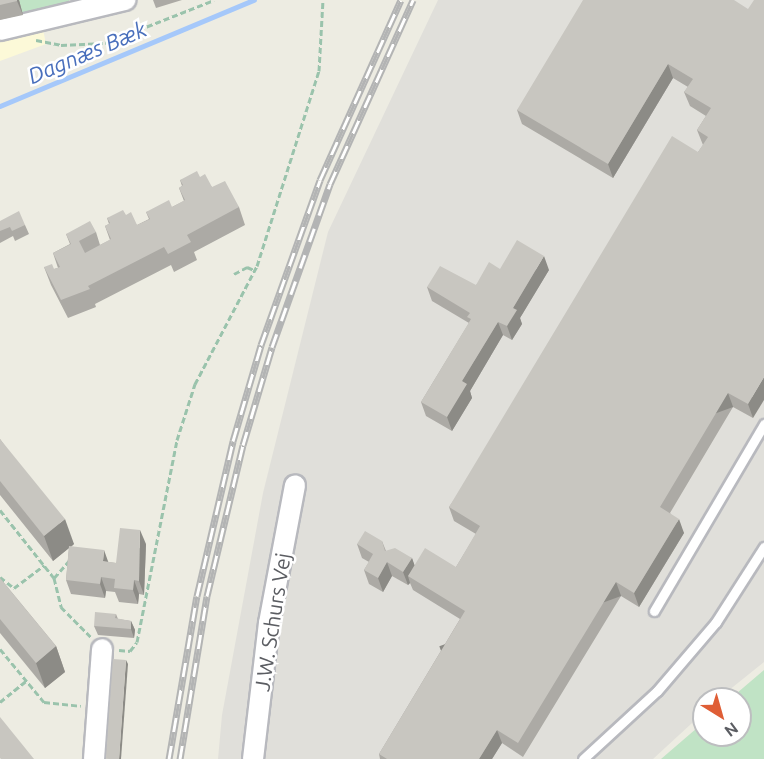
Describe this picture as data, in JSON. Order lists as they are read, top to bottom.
{
  "streets": {
    "street": ["J.W. Schurs Vej"]
  },
  "water": ["Dagnæs Bæk"],
  "north": "bottom right"
}
